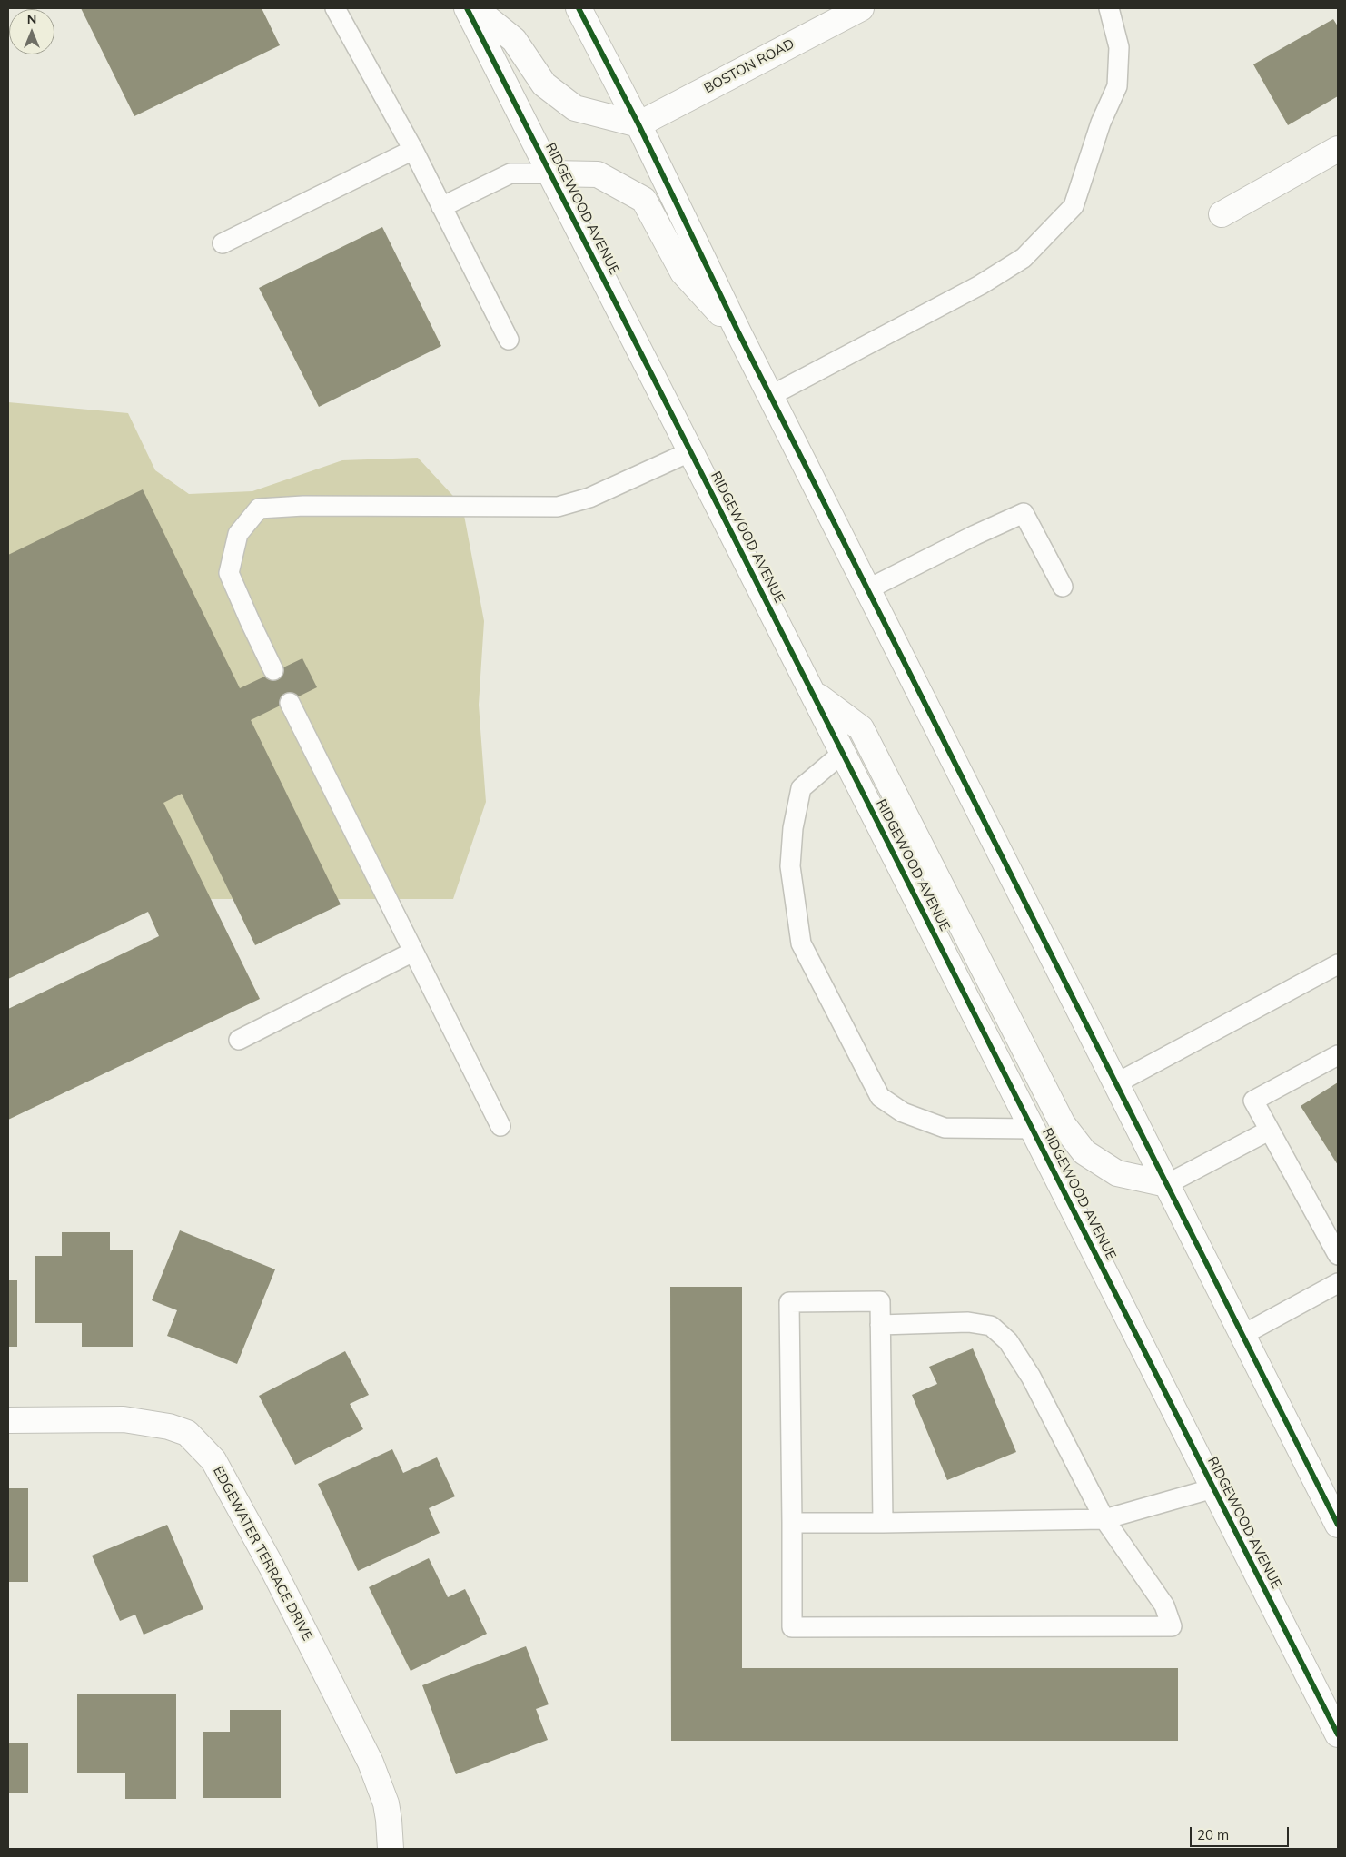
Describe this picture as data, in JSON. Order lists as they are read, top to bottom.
{
  "streets": {
    "main road": ["BOSTON ROAD", "RIDGEWOOD AVENUE", "EDGEWATER TERRACE DRIVE"]
  },
  "scale_bar": "20 m",
  "north": "top"
}
